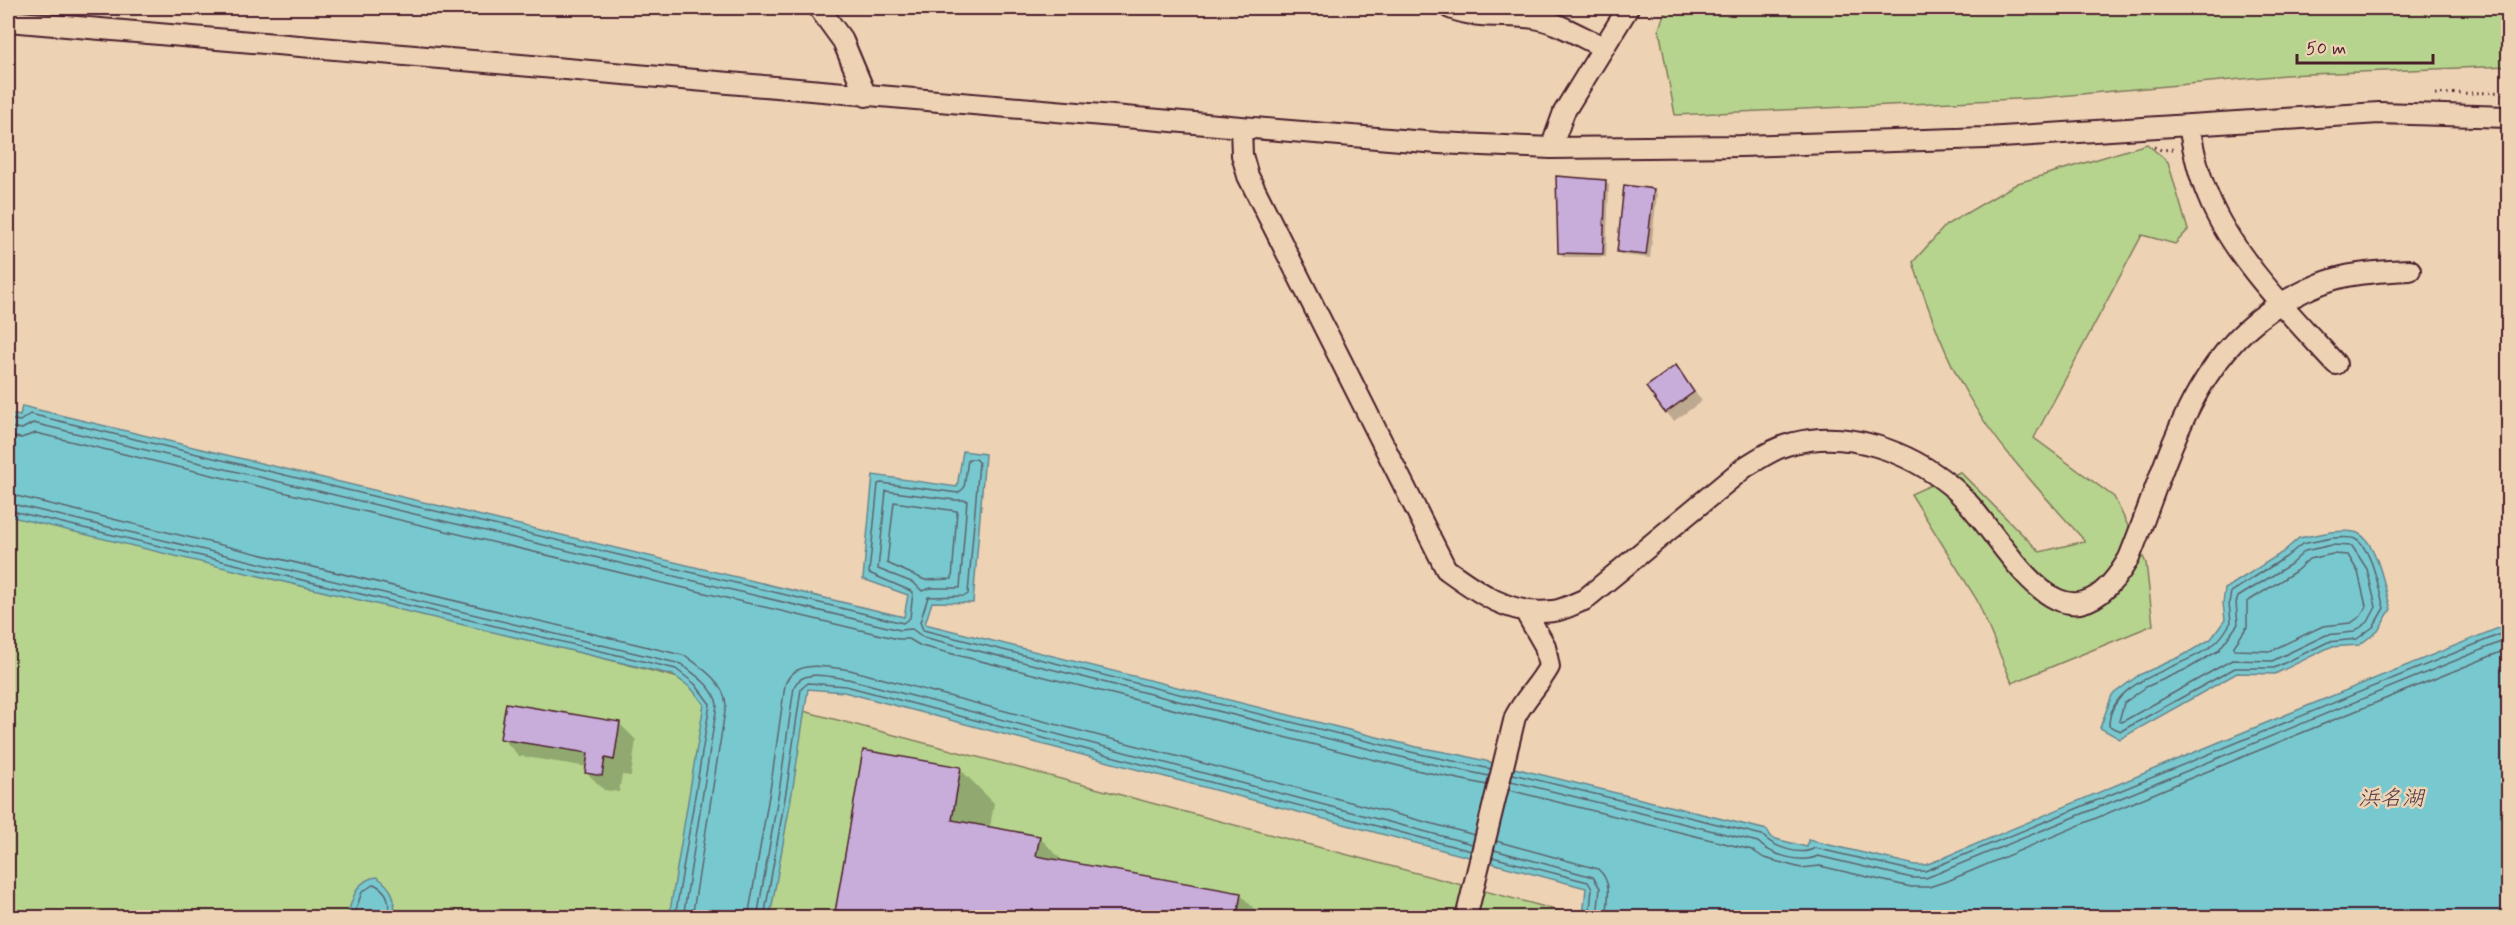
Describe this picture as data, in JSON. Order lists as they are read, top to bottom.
{
  "water": ["浜名湖"],
  "scale_bar": "50 m"
}
